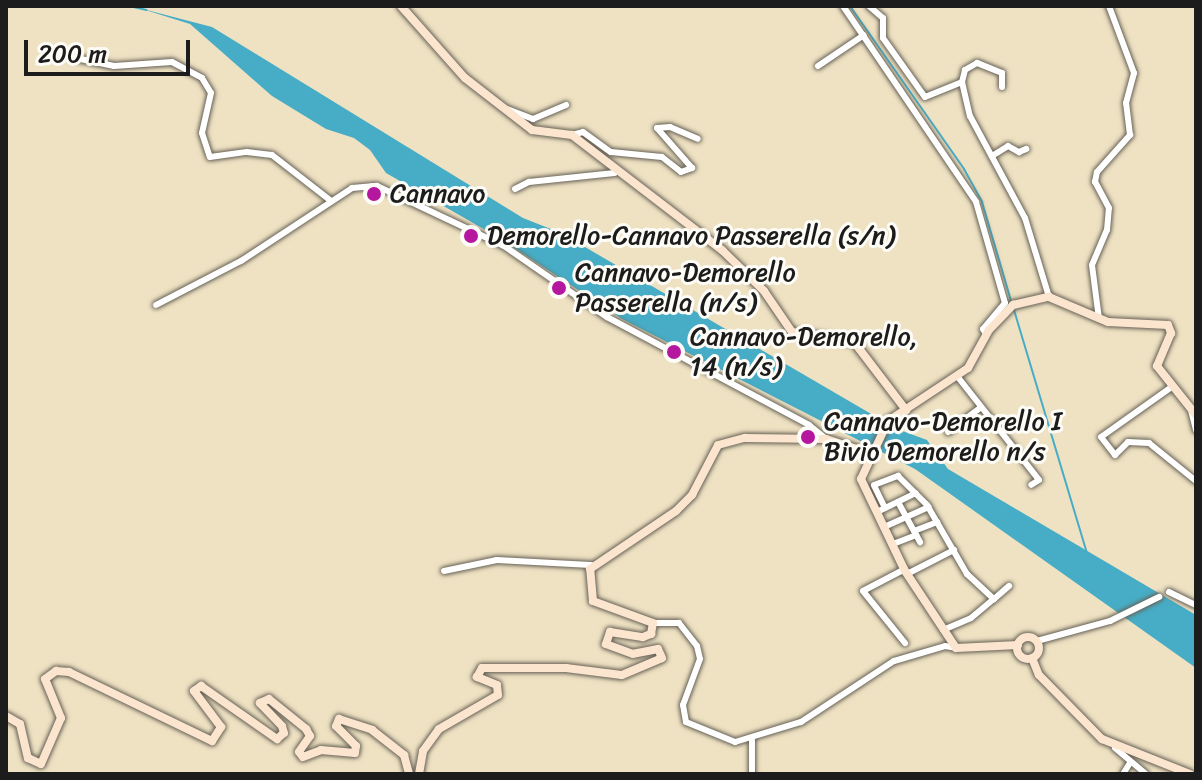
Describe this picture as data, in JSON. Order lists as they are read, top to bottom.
{
  "places": [
    "Cannavo",
    "Demorello-Cannavo Passerella (s/n)",
    "Cannavo-Demorello Passerella (n/s)",
    "Cannavo-Demorello, 14 (n/s)",
    "Cannavo-Demorello I Bivio Demorello n/s"
  ],
  "scale_bar": "200 m"
}
